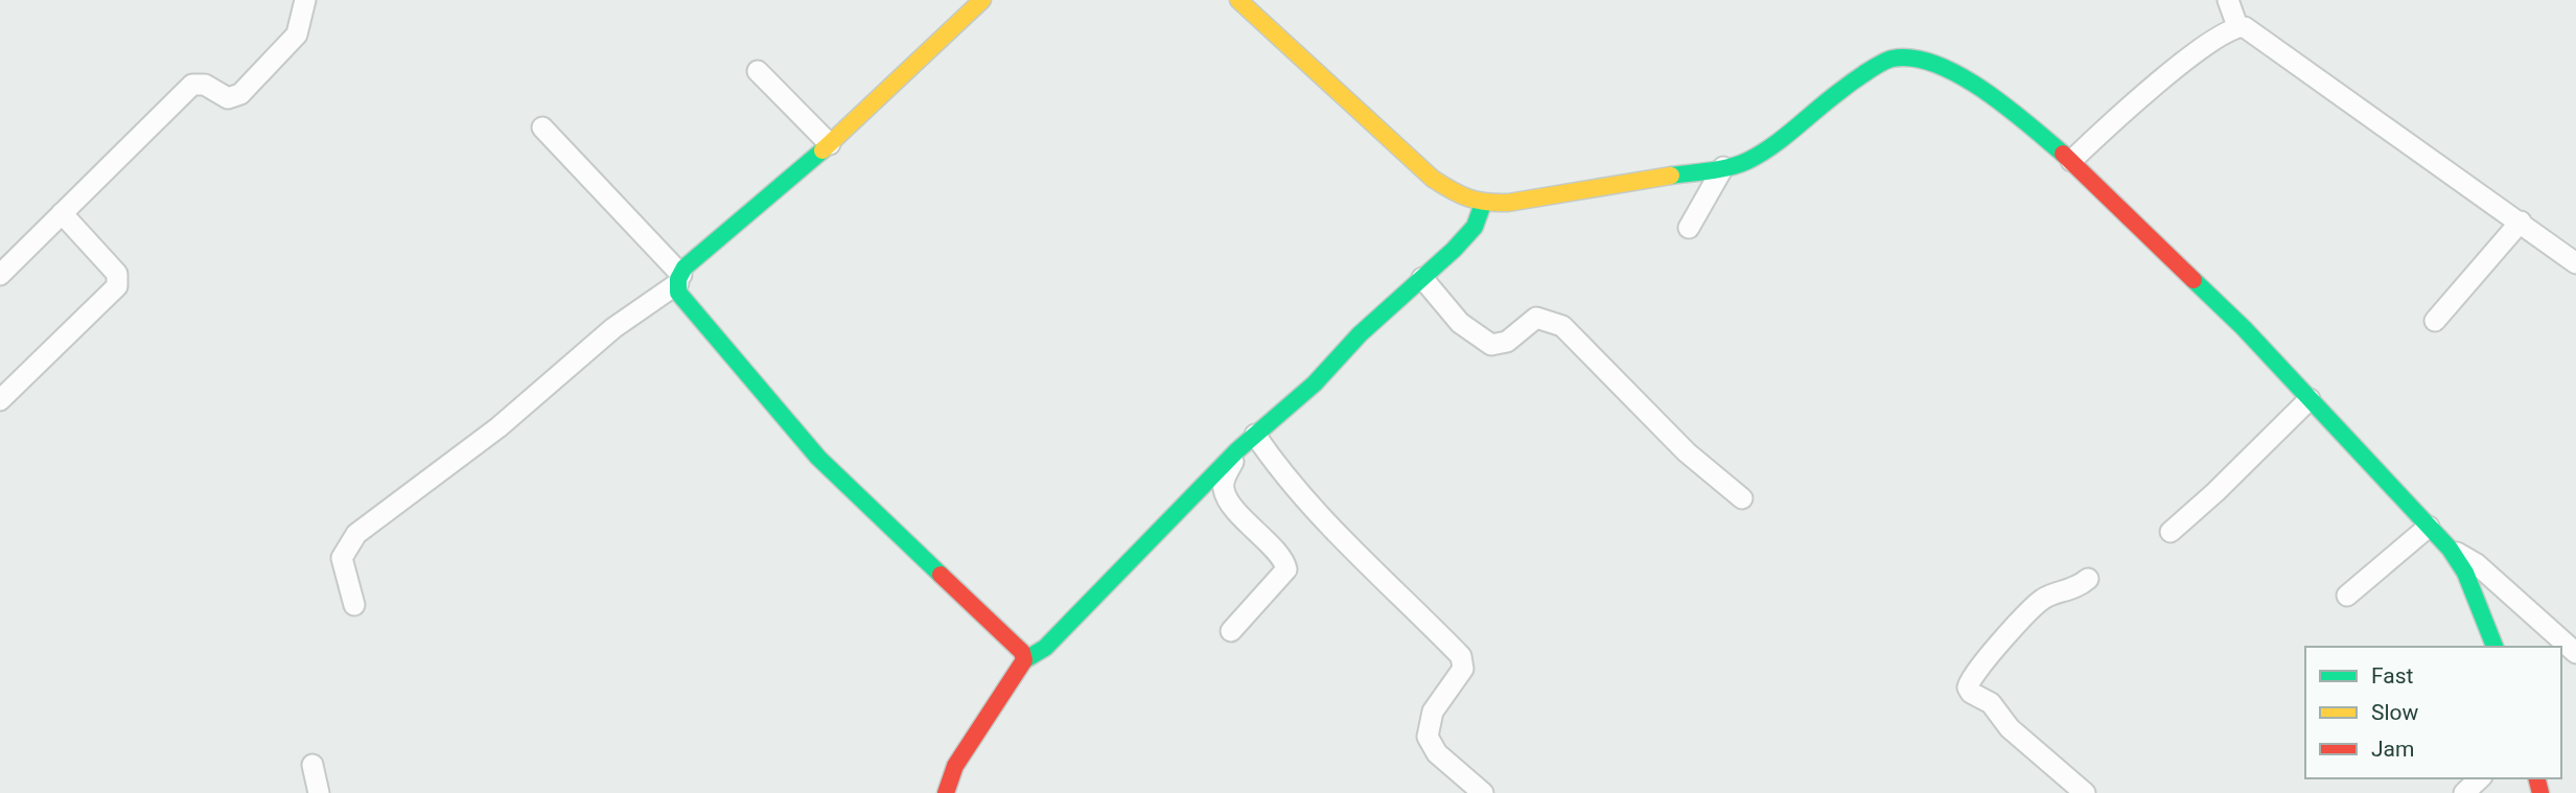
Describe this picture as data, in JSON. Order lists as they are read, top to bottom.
{
  "legend": ["Fast", "Slow", "Jam"]
}
